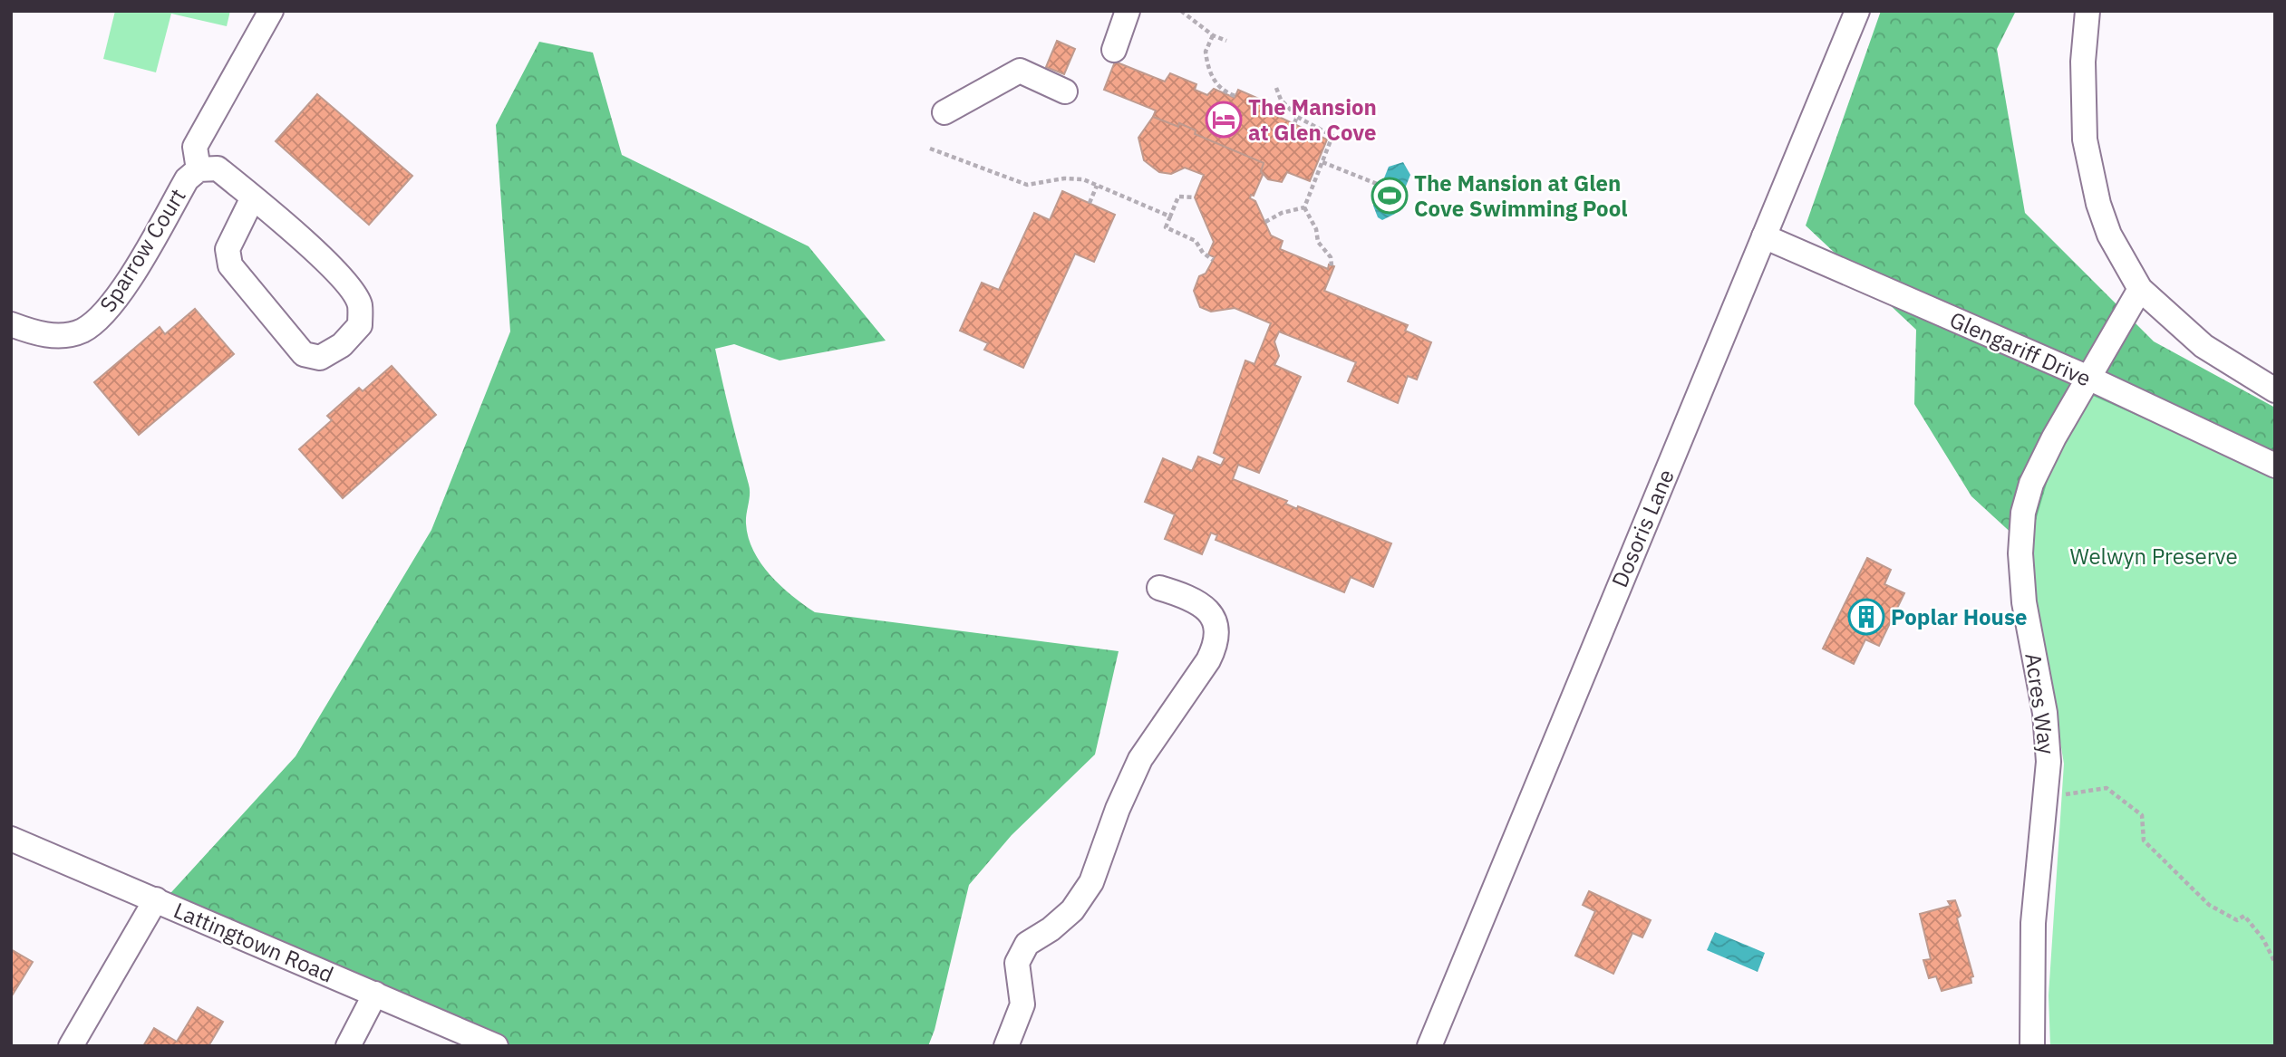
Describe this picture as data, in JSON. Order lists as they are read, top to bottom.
{
  "streets": {
    "street": [
      "Sparrow Court",
      "Glengariff Drive",
      "Dosoris Lane",
      "Acres Way",
      "Lattingtown Road"
    ]
  },
  "crossings": [
    ["Glengariff Drive", "Dosoris Lane"],
    ["Glengariff Drive", "Acres Way"]
  ],
  "parks": ["Welwyn Preserve"],
  "places": {
    "hotel": ["The Mansion at Glen Cove"],
    "sports": ["The Mansion at Glen Cove Swimming Pool"],
    "building": ["Poplar House"]
  }
}
